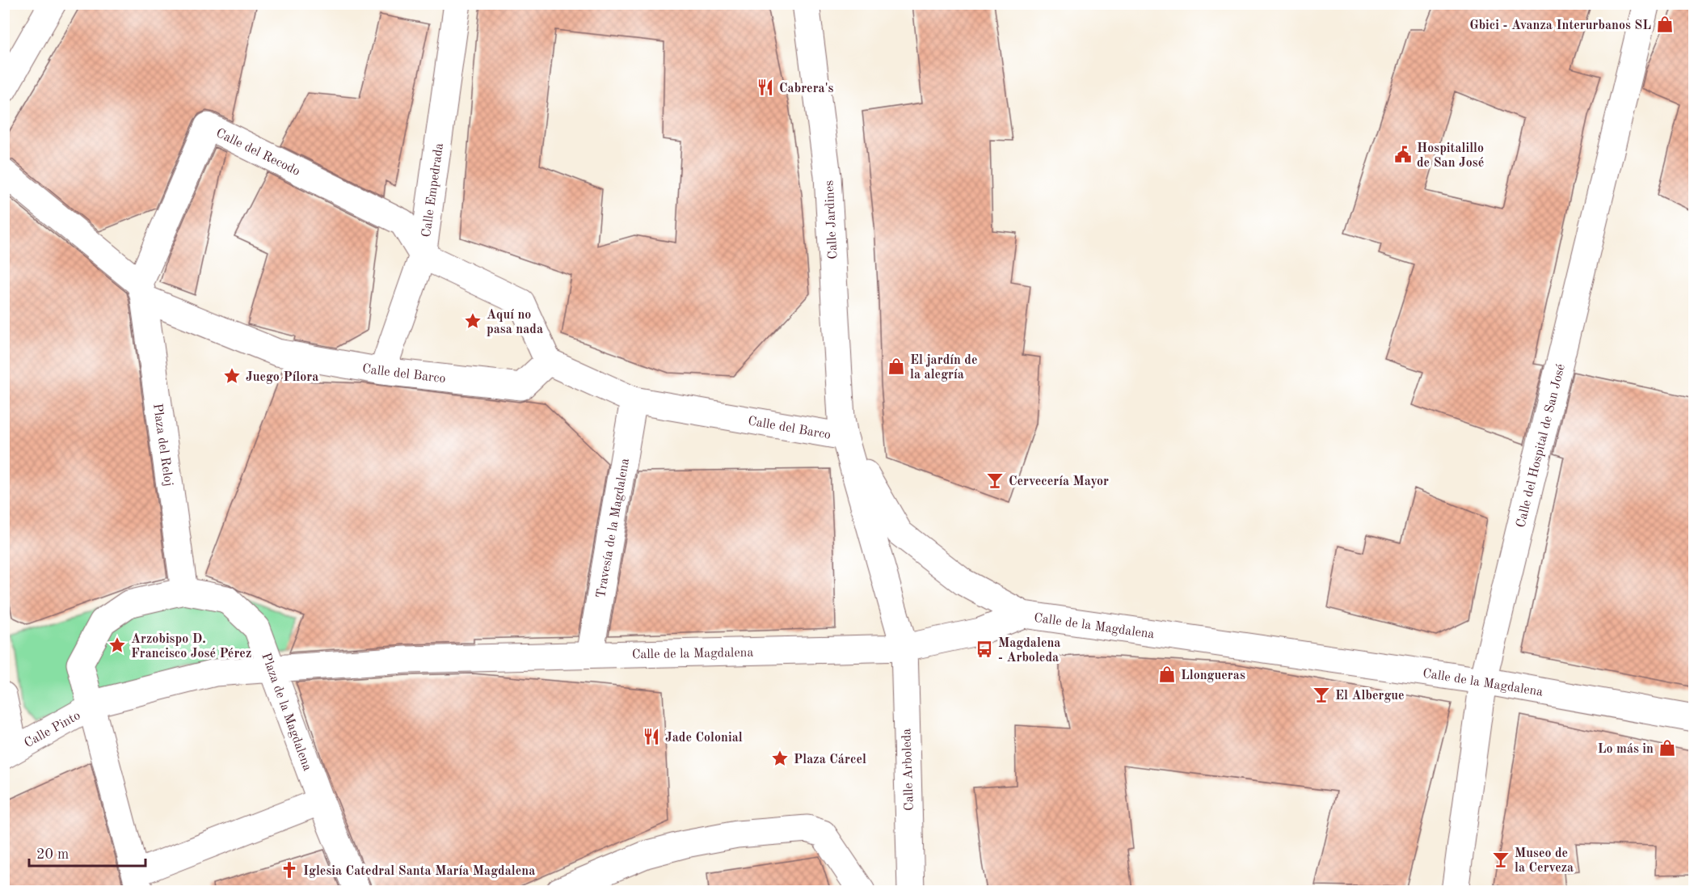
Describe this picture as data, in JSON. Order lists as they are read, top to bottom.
{
  "streets": {
    "street": [
      "Calle del Recodo",
      "Calle Empedrada",
      "Calle Jardines",
      "Calle del Barco",
      "Plaza del Reloj",
      "Calle del Hospital de San José",
      "Travesía de la Magdalena",
      "Calle de la Magdalena",
      "Plaza de la Magdalena",
      "Calle Pinto",
      "Calle Arboleda"
    ]
  },
  "crossings": [
    ["Calle del Recodo", "Calle Empedrada"],
    ["Calle del Recodo", "Calle del Barco"],
    ["Calle del Recodo", "Plaza del Reloj"],
    ["Calle Empedrada", "Calle del Barco"],
    ["Calle Jardines", "Calle del Barco"],
    ["Calle Jardines", "Calle de la Magdalena"],
    ["Calle Jardines", "Calle Arboleda"],
    ["Calle del Barco", "Plaza del Reloj"],
    ["Calle del Barco", "Travesía de la Magdalena"],
    ["Plaza del Reloj", "Plaza de la Magdalena"],
    ["Calle del Hospital de San José", "Calle de la Magdalena"],
    ["Travesía de la Magdalena", "Calle de la Magdalena"],
    ["Calle de la Magdalena", "Plaza de la Magdalena"],
    ["Calle de la Magdalena", "Calle Arboleda"],
    ["Plaza de la Magdalena", "Calle Pinto"]
  ],
  "places": {
    "shop": [
      "Gbici - Avanza Interurbanos SL",
      "El jardín de la alegría",
      "Llongueras",
      "Lo más in"
    ],
    "restaurant": ["Cabrera's", "Jade Colonial"],
    "public building": ["Hospitalillo de San José"],
    "place": [
      "Aquí no pasa nada",
      "Juego Pílora",
      "Arzobispo D. Francisco José Pérez",
      "Plaza Cárcel"
    ],
    "bar": ["Cervecería Mayor", "El Albergue", "Museo de la Cerveza"],
    "bus stop": ["Magdalena - Arboleda"],
    "church": ["Iglesia Catedral Santa María Magdalena"]
  },
  "scale_bar": "20 m"
}
